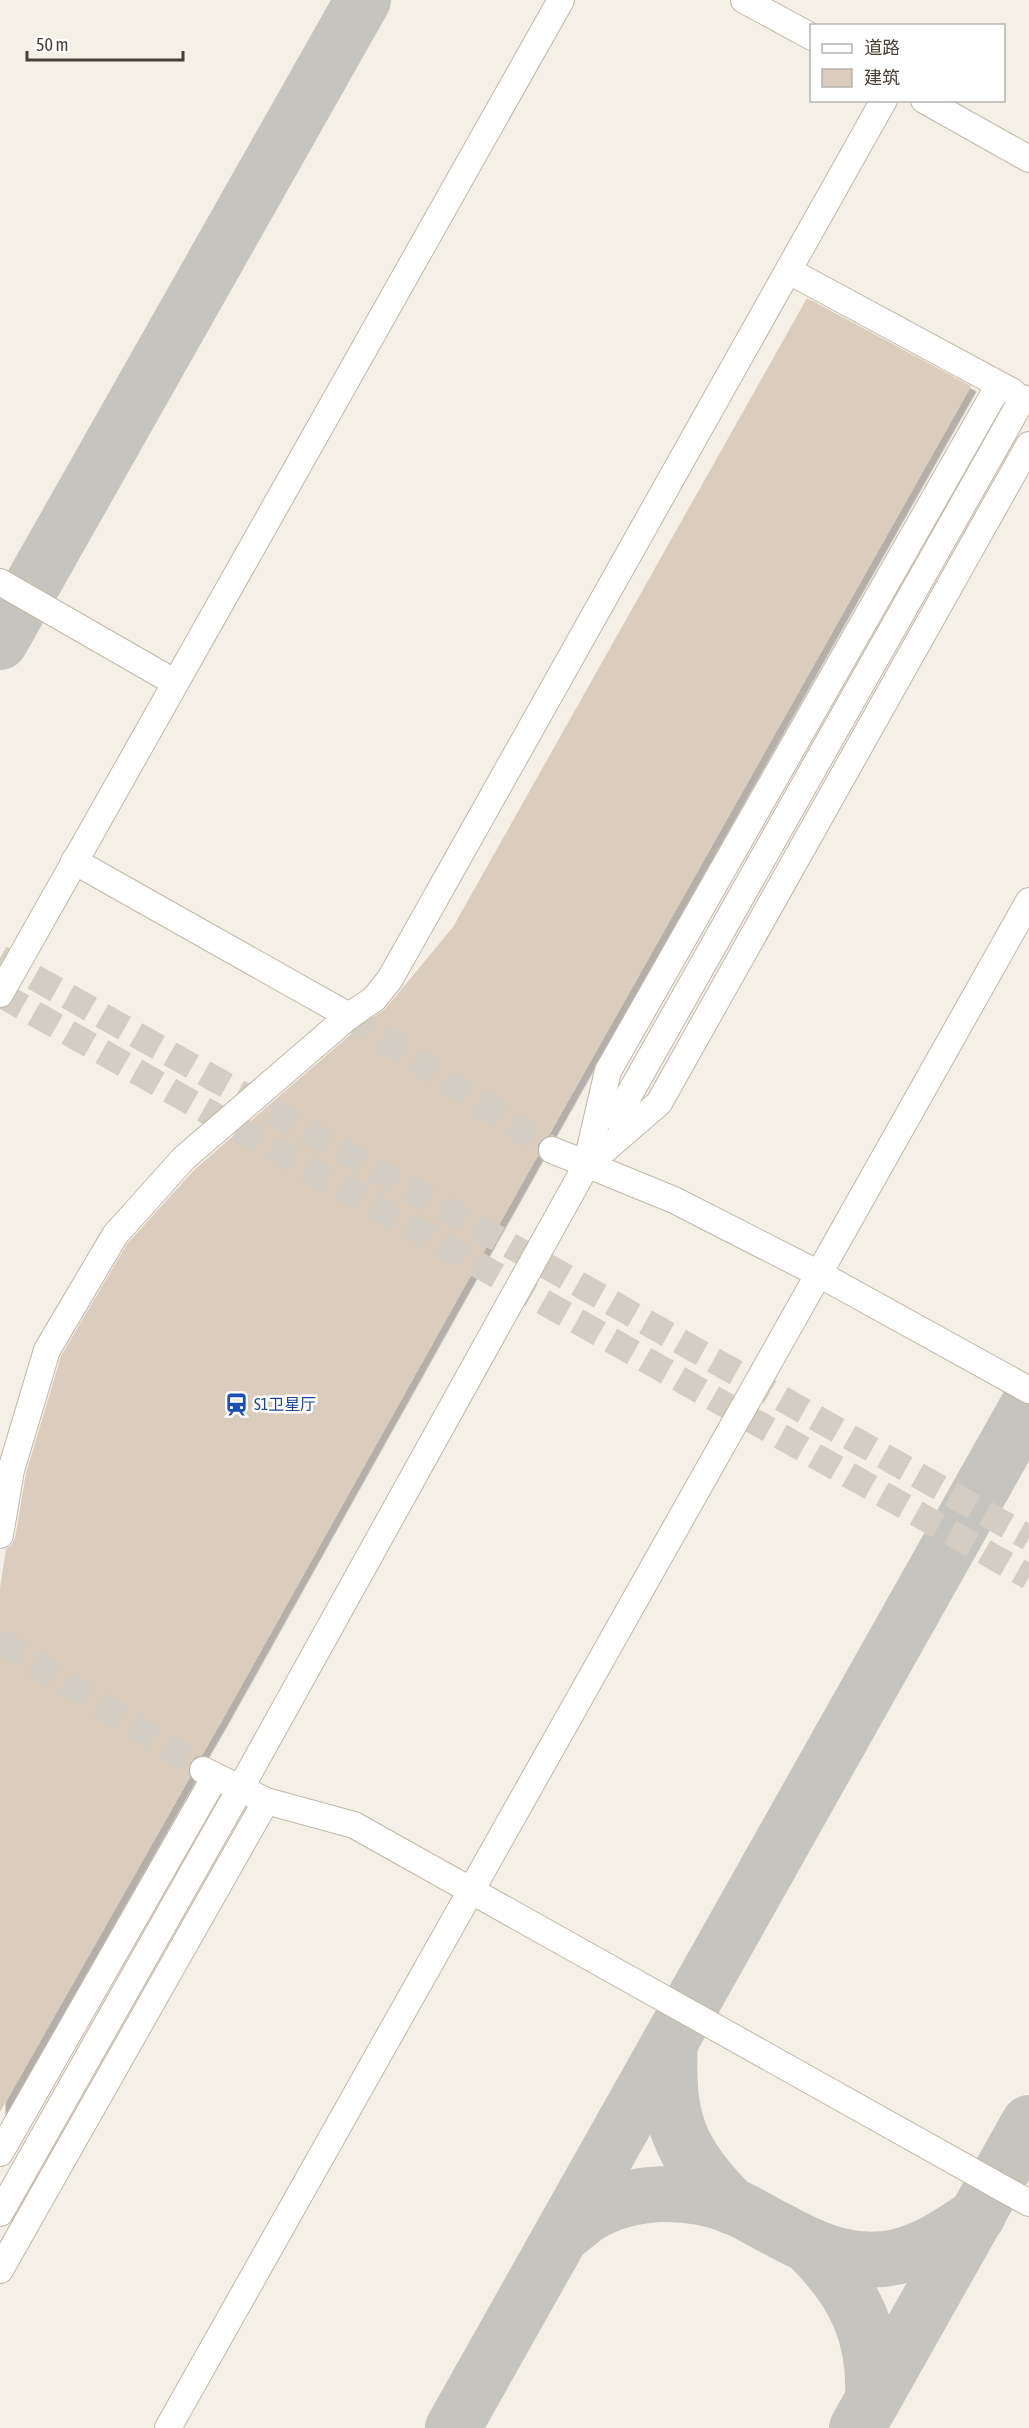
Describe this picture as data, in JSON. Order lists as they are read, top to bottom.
{
  "places": {
    "station": ["S1卫星厅"]
  },
  "legend": ["道路", "建筑"],
  "scale_bar": "50 m"
}
